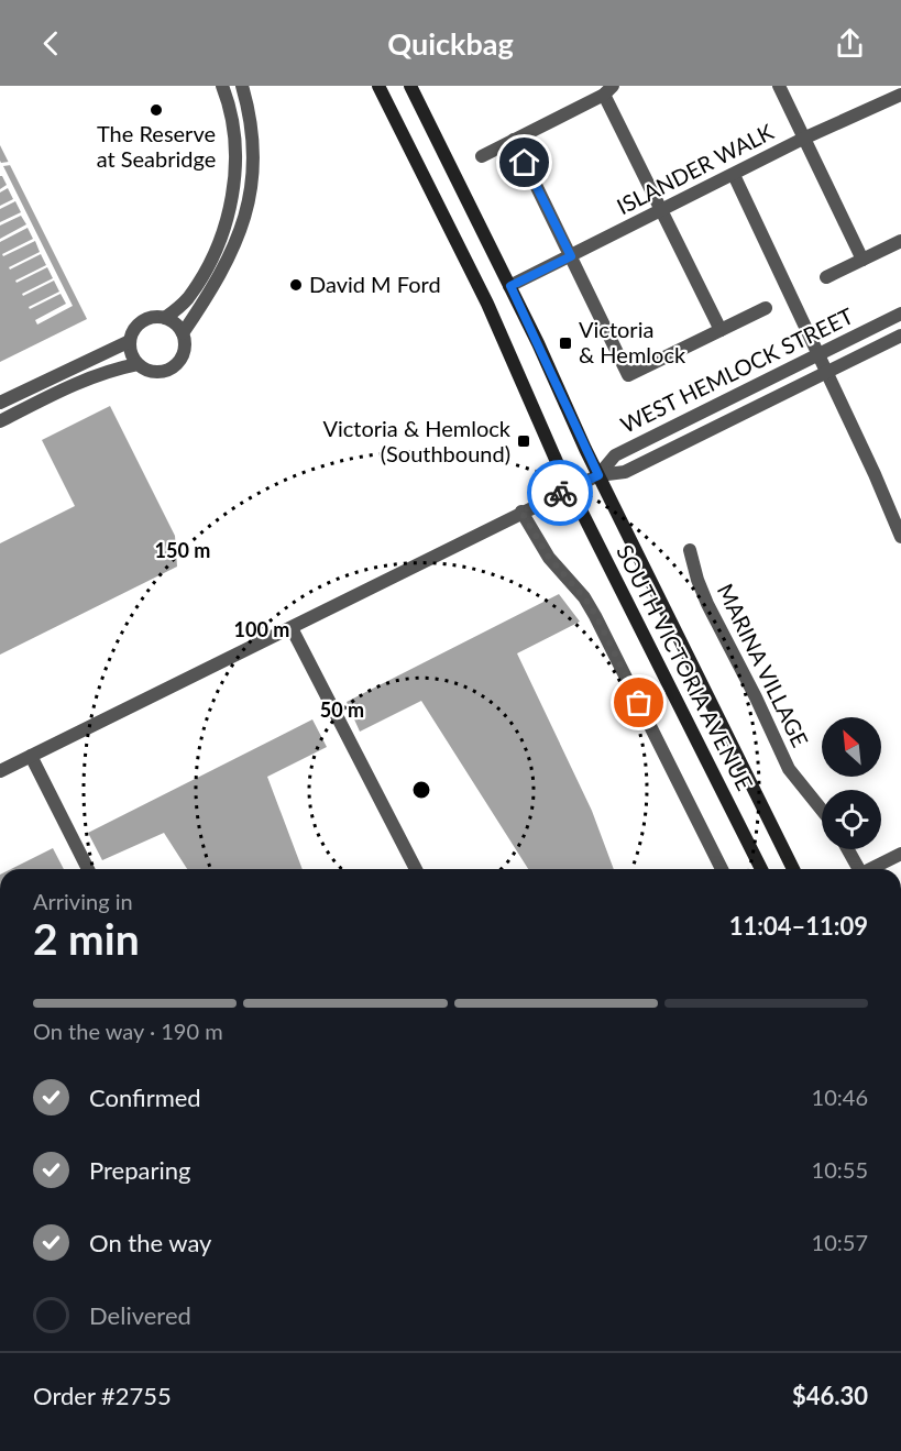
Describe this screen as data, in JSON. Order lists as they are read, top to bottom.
{
  "streets": {
    "main road": ["SOUTH VICTORIA AVENUE"],
    "street": ["ISLANDER WALK", "WEST HEMLOCK STREET", "MARINA VILLAGE"]
  },
  "crossings": [
    ["ISLANDER WALK", "SOUTH VICTORIA AVENUE"],
    ["WEST HEMLOCK STREET", "SOUTH VICTORIA AVENUE"]
  ],
  "places": {
    "other": ["The Reserve at Seabridge", "David M Ford"],
    "transit": ["Victoria & Hemlock", "Victoria & Hemlock (Southbound)"]
  },
  "north": "top left",
  "page": {
    "header": "Quickbag",
    "heading": ["2 min", "Arriving in", "11:04–11:09"],
    "panel": ["Order #2755", "$46.30"],
    "bar": "On the way · 190 m",
    "list": [
      ["Confirmed", "10:46"],
      ["Preparing", "10:55"],
      ["On the way", "10:57"],
      "Delivered"
    ]
  },
  "rings": ["150 m", "100 m", "50 m"]
}
